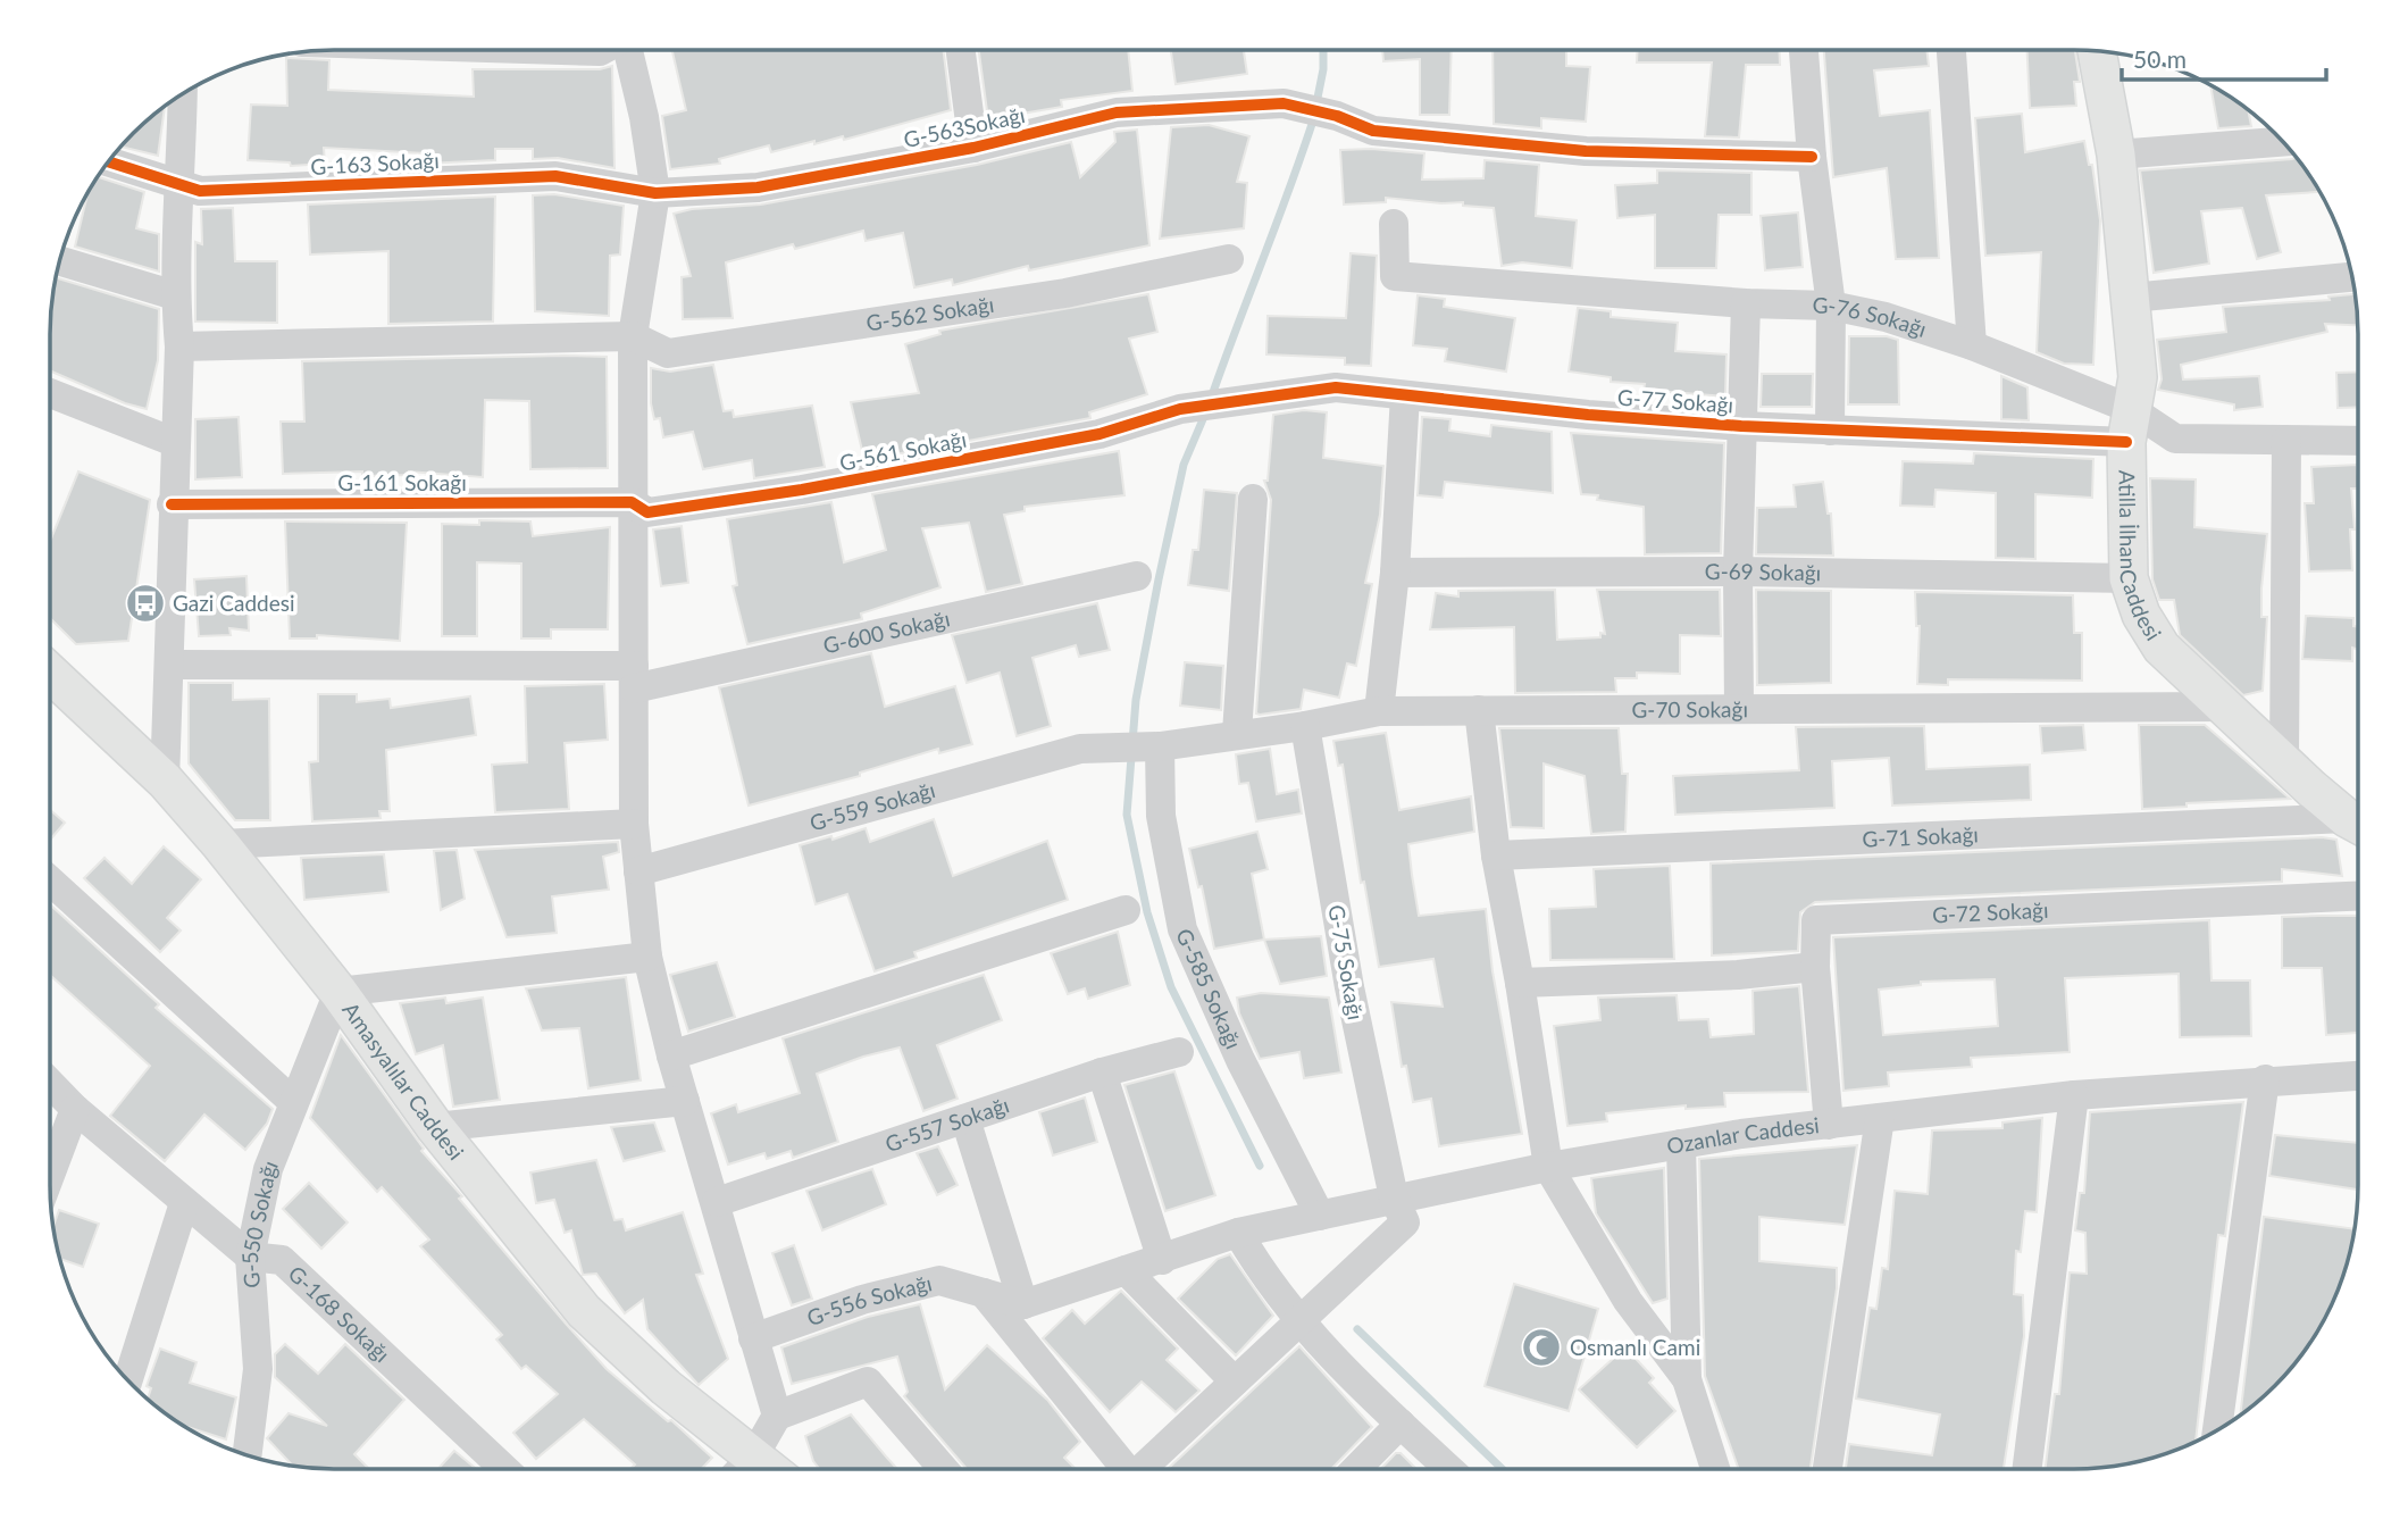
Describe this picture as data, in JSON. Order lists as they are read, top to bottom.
{
  "streets": {
    "main road": ["Atilla İlhanCaddesi", "Amasyalılar Caddesi"],
    "street": [
      "G-563Sokağı",
      "G-163 Sokağı",
      "G-562 Sokağı",
      "G-76 Sokağı",
      "G-77 Sokağı",
      "G-561 Sokağı",
      "G-161 Sokağı",
      "G-69 Sokağı",
      "G-600 Sokağı",
      "G-70 Sokağı",
      "G-559 Sokağı",
      "G-71 Sokağı",
      "G-72 Sokağı",
      "G-75 Sokağı",
      "G-585 Sokağı",
      "G-557 Sokağı",
      "Ozanlar Caddesi",
      "G-550 Sokağı",
      "G-556 Sokağı",
      "G-168 Sokağı"
    ]
  },
  "crossings": [
    ["G-563Sokağı", "G-163 Sokağı"],
    ["G-76 Sokağı", "G-77 Sokağı"],
    ["G-76 Sokağı", "Atilla İlhanCaddesi"],
    ["G-77 Sokağı", "G-561 Sokağı"],
    ["G-77 Sokağı", "Atilla İlhanCaddesi"],
    ["G-561 Sokağı", "G-161 Sokağı"],
    ["Atilla İlhanCaddesi", "G-69 Sokağı"],
    ["Atilla İlhanCaddesi", "G-70 Sokağı"],
    ["G-70 Sokağı", "G-559 Sokağı"],
    ["G-70 Sokağı", "G-75 Sokağı"],
    ["G-70 Sokağı", "G-585 Sokağı"],
    ["G-559 Sokağı", "G-585 Sokağı"],
    ["G-72 Sokağı", "Ozanlar Caddesi"],
    ["G-75 Sokağı", "Ozanlar Caddesi"],
    ["G-585 Sokağı", "Ozanlar Caddesi"],
    ["Amasyalılar Caddesi", "G-550 Sokağı"],
    ["G-550 Sokağı", "G-168 Sokağı"]
  ],
  "places": {
    "bus stop": ["Gazi Caddesi"],
    "mosque": ["Osmanlı Cami"]
  },
  "scale_bar": "50 m"
}
